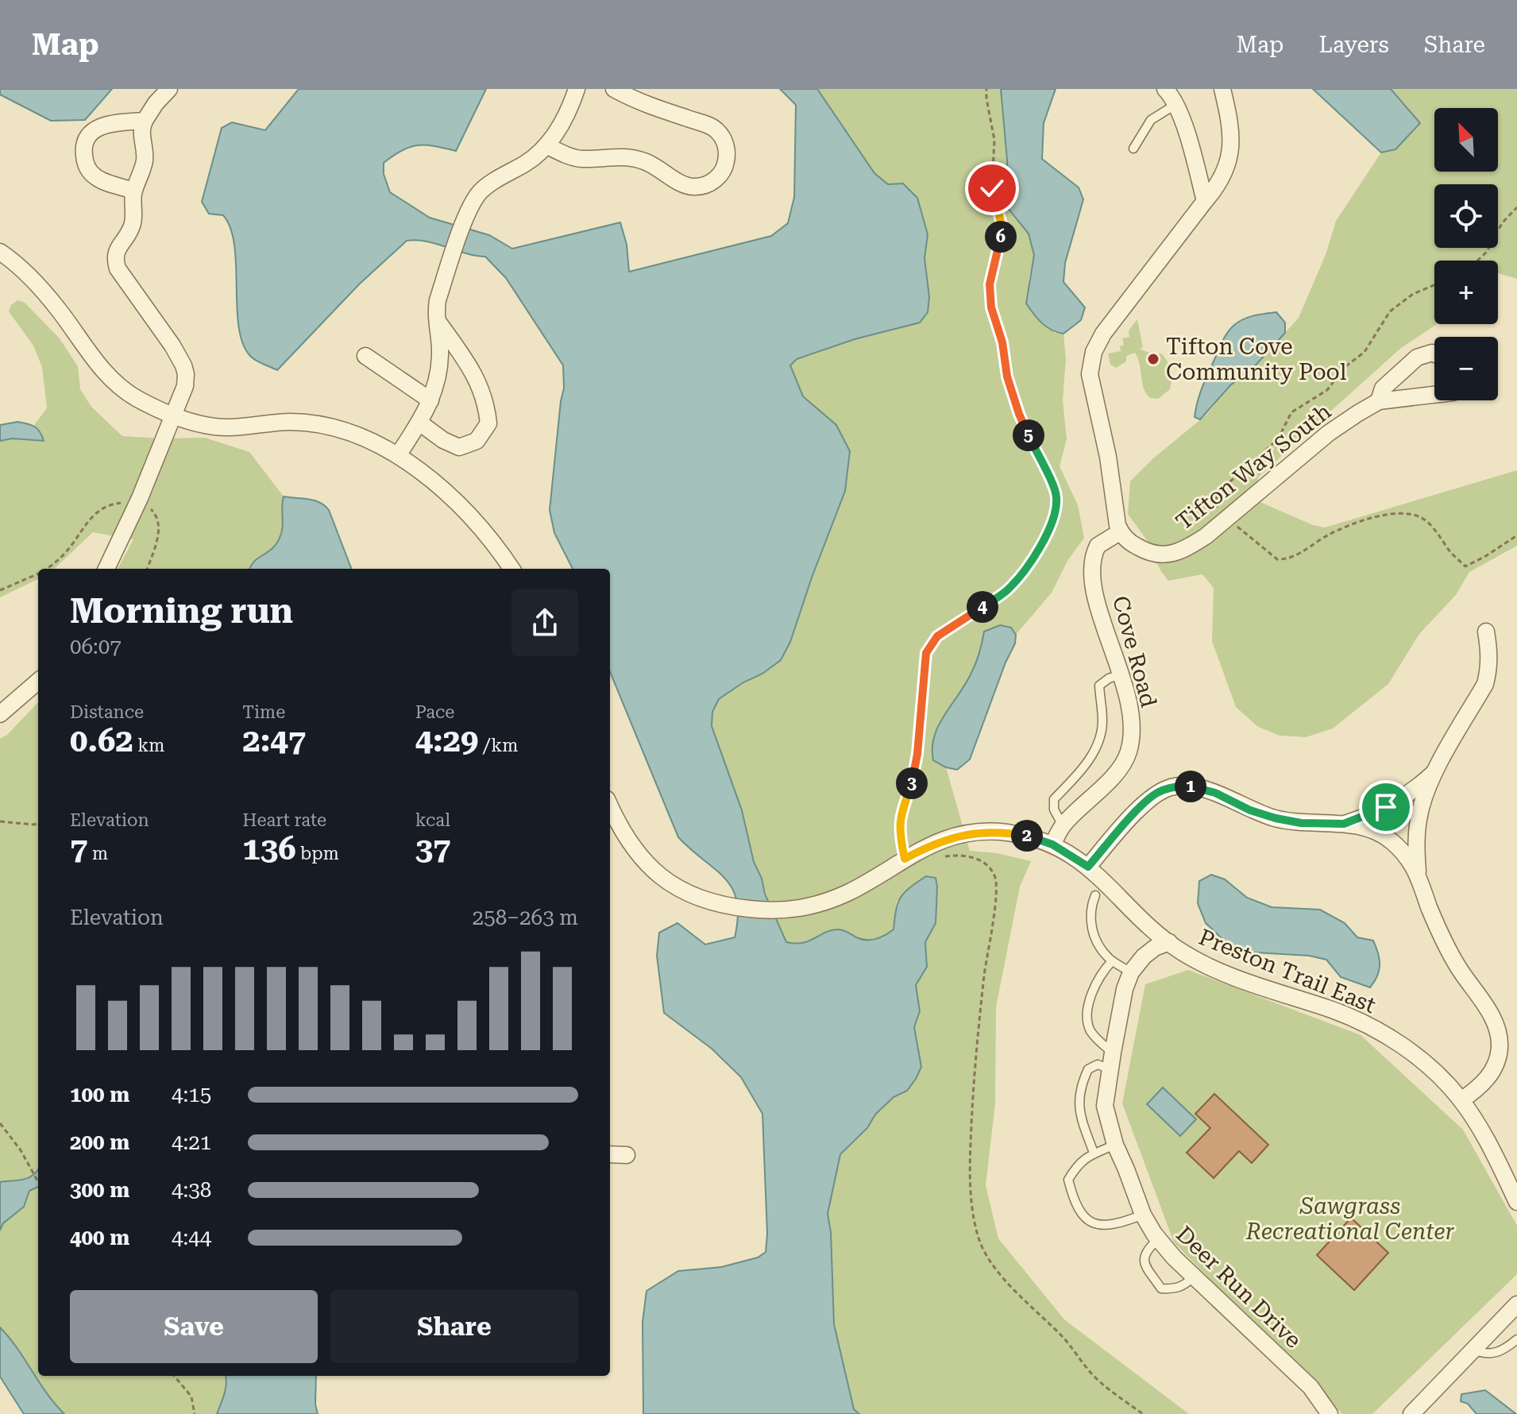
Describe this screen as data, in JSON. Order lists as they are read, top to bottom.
{
  "streets": {
    "street": [
      "Tifton Way South",
      "Cove Road",
      "Preston Trail East",
      "Deer Run Drive"
    ]
  },
  "crossings": [
    ["Tifton Way South", "Cove Road"],
    ["Cove Road", "Preston Trail East"],
    ["Preston Trail East", "Deer Run Drive"]
  ],
  "parks": ["Sawgrass Recreational Center"],
  "places": ["Tifton Cove Community Pool"],
  "north": "top left",
  "page": {
    "header": "Map",
    "nav": ["Map", "Layers", "Share"],
    "map_buttons": ["+", "−"],
    "pins": [
      "6",
      "5",
      "4",
      "3",
      "1",
      "2"
    ],
    "heading": ["Morning run", "06:07"],
    "stats": [
      ["Distance", "0.62 km"],
      ["Time", "2:47"],
      ["Pace", "4:29 /km"],
      ["Elevation", "7 m"],
      ["Heart rate", "136 bpm"],
      ["kcal", "37"]
    ],
    "chart": ["Elevation", "258–263 m"],
    "list": [
      {
        "name": "100 m",
        "note": "4:15"
      },
      {
        "name": "200 m",
        "note": "4:21"
      },
      {
        "name": "300 m",
        "note": "4:38"
      },
      {
        "name": "400 m",
        "note": "4:44"
      }
    ],
    "buttons": ["Save", "Share"]
  }
}
